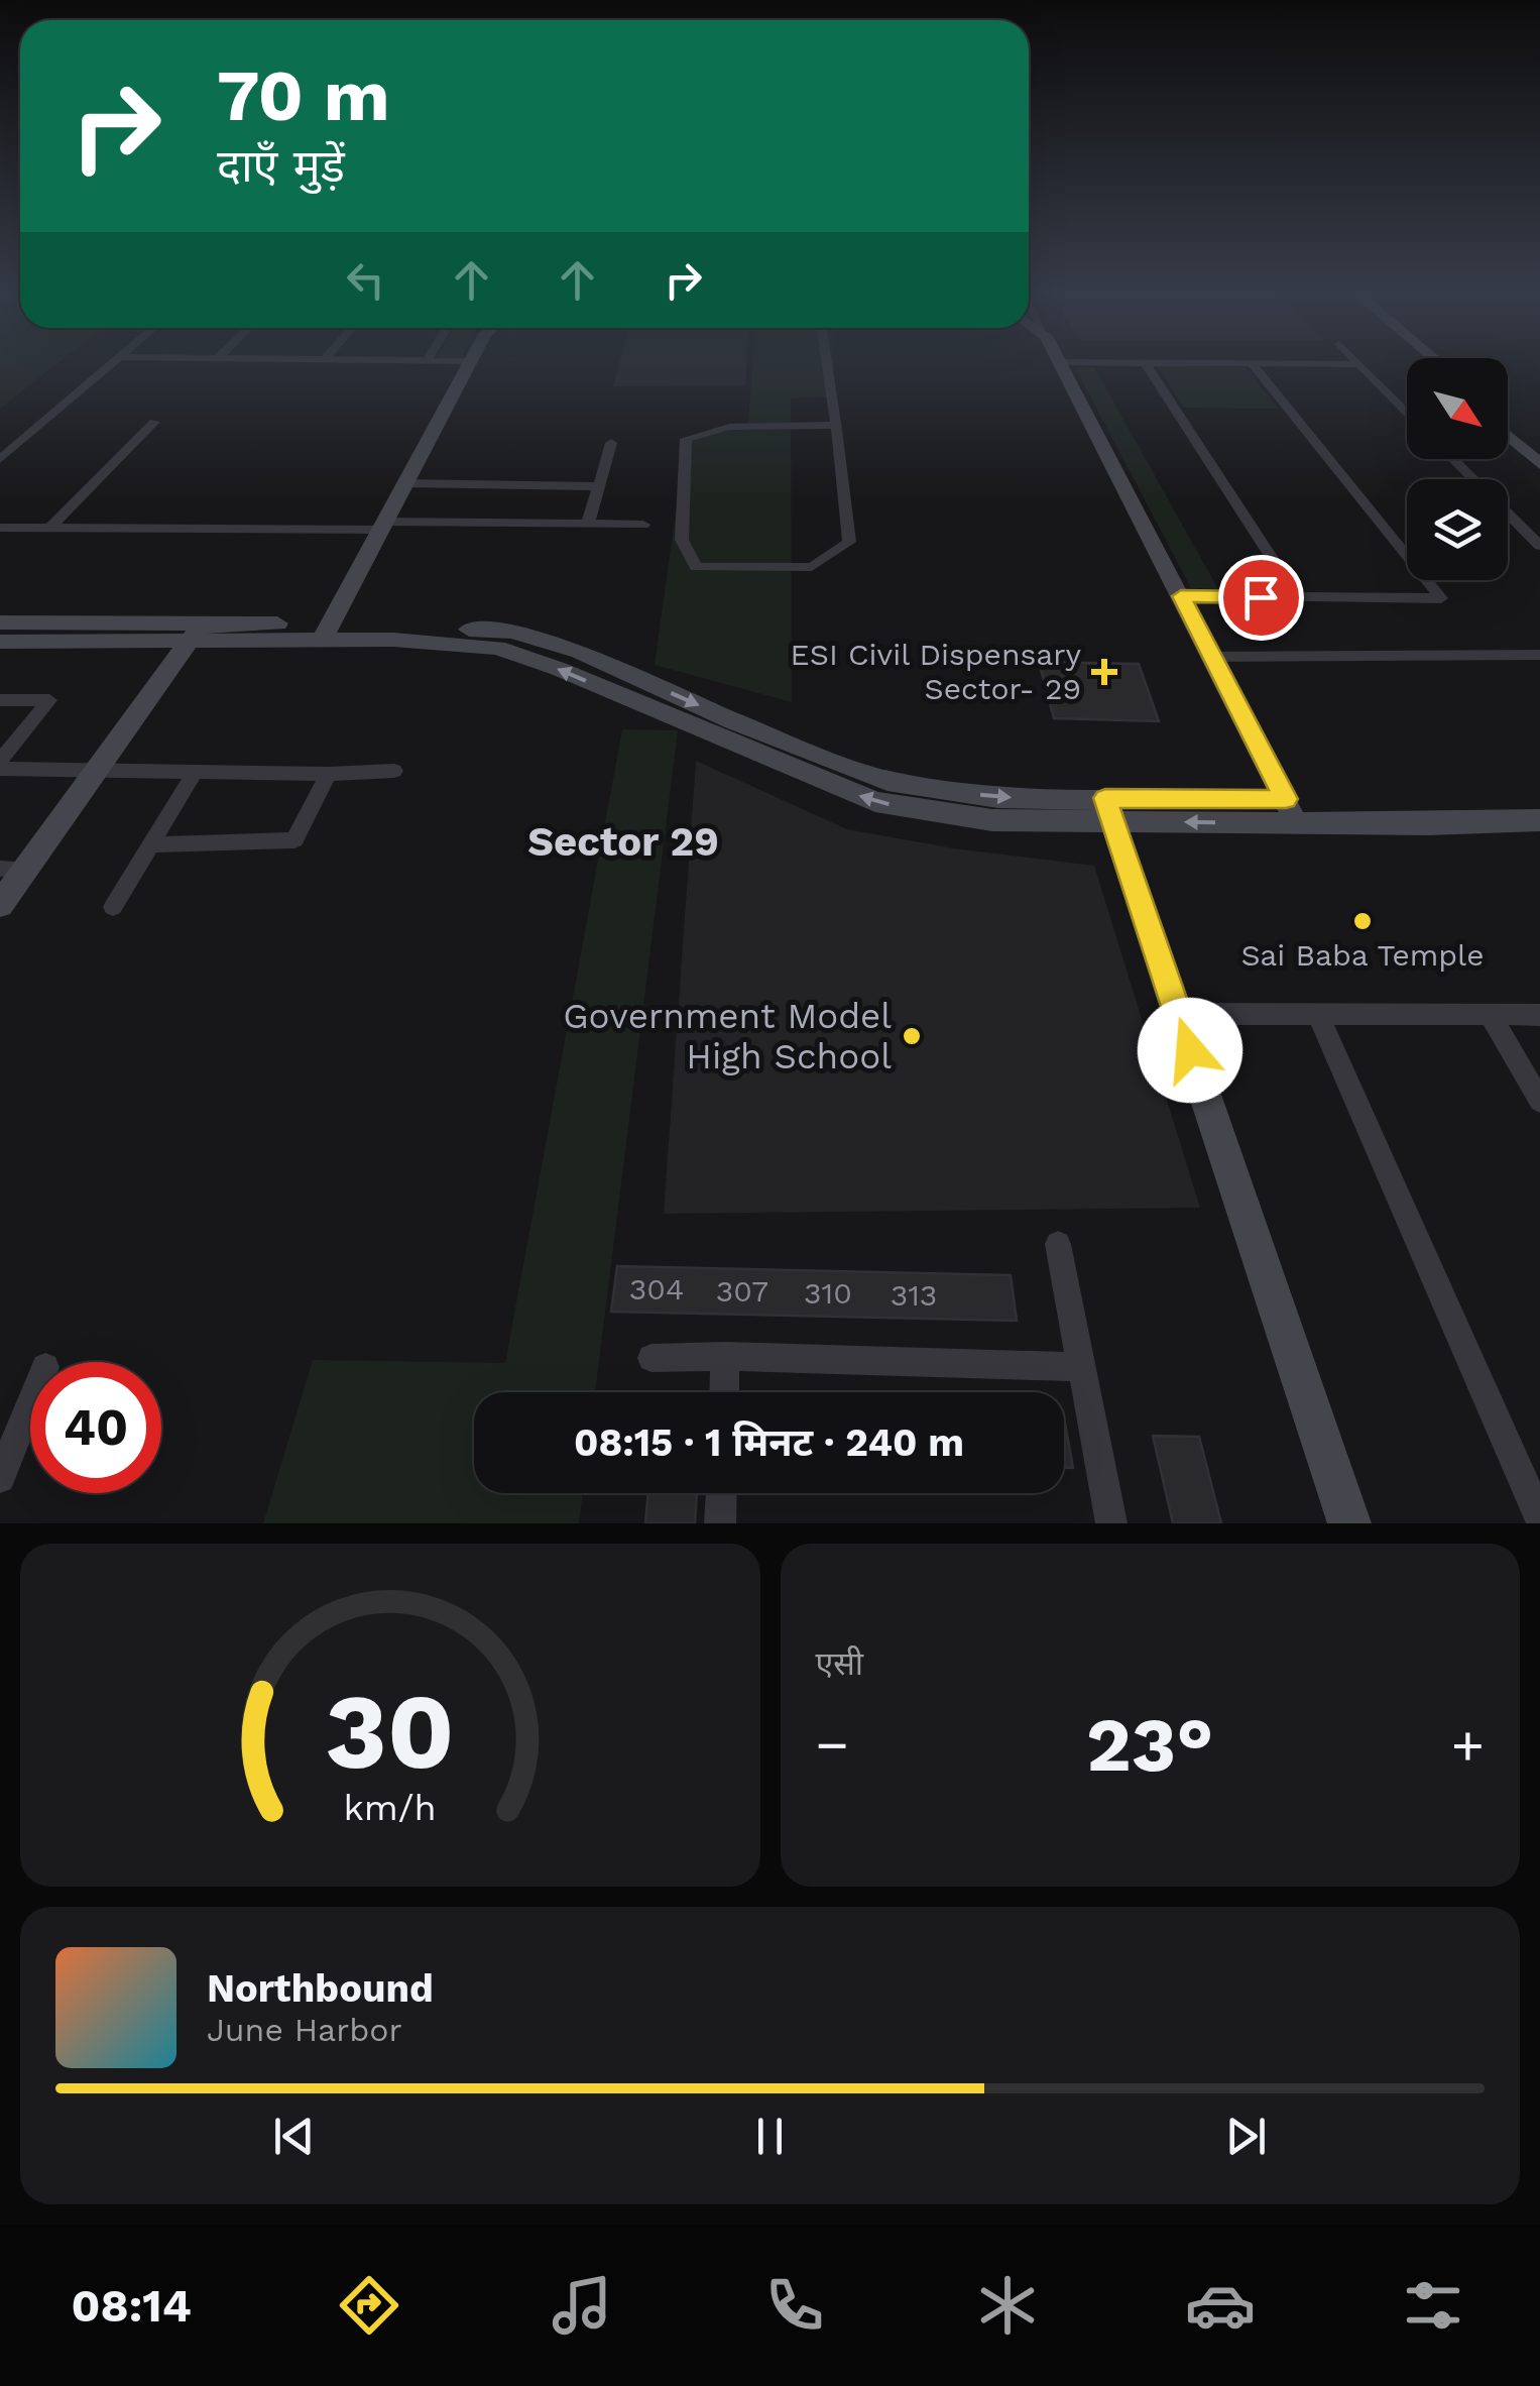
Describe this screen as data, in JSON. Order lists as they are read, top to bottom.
{
  "districts": ["Sector 29"],
  "places": {
    "health": ["ESI Civil Dispensary Sector- 29"],
    "other": ["Sai Baba Temple", "Government Model High School"]
  },
  "house_numbers": [
    "304",
    "307",
    "310",
    "313"
  ],
  "north": "bottom right",
  "page": {
    "turn": ["70 m", "दाएँ मुड़ें"],
    "limit": "40",
    "trip": "08:15 · 1 मिनट · 240 m",
    "tile": "एसी",
    "heat": ["−", "23°", "+"],
    "song": ["Northbound", "June Harbor"],
    "tabs": "08:14",
    "gauge": ["30", "km/h"]
  }
}
